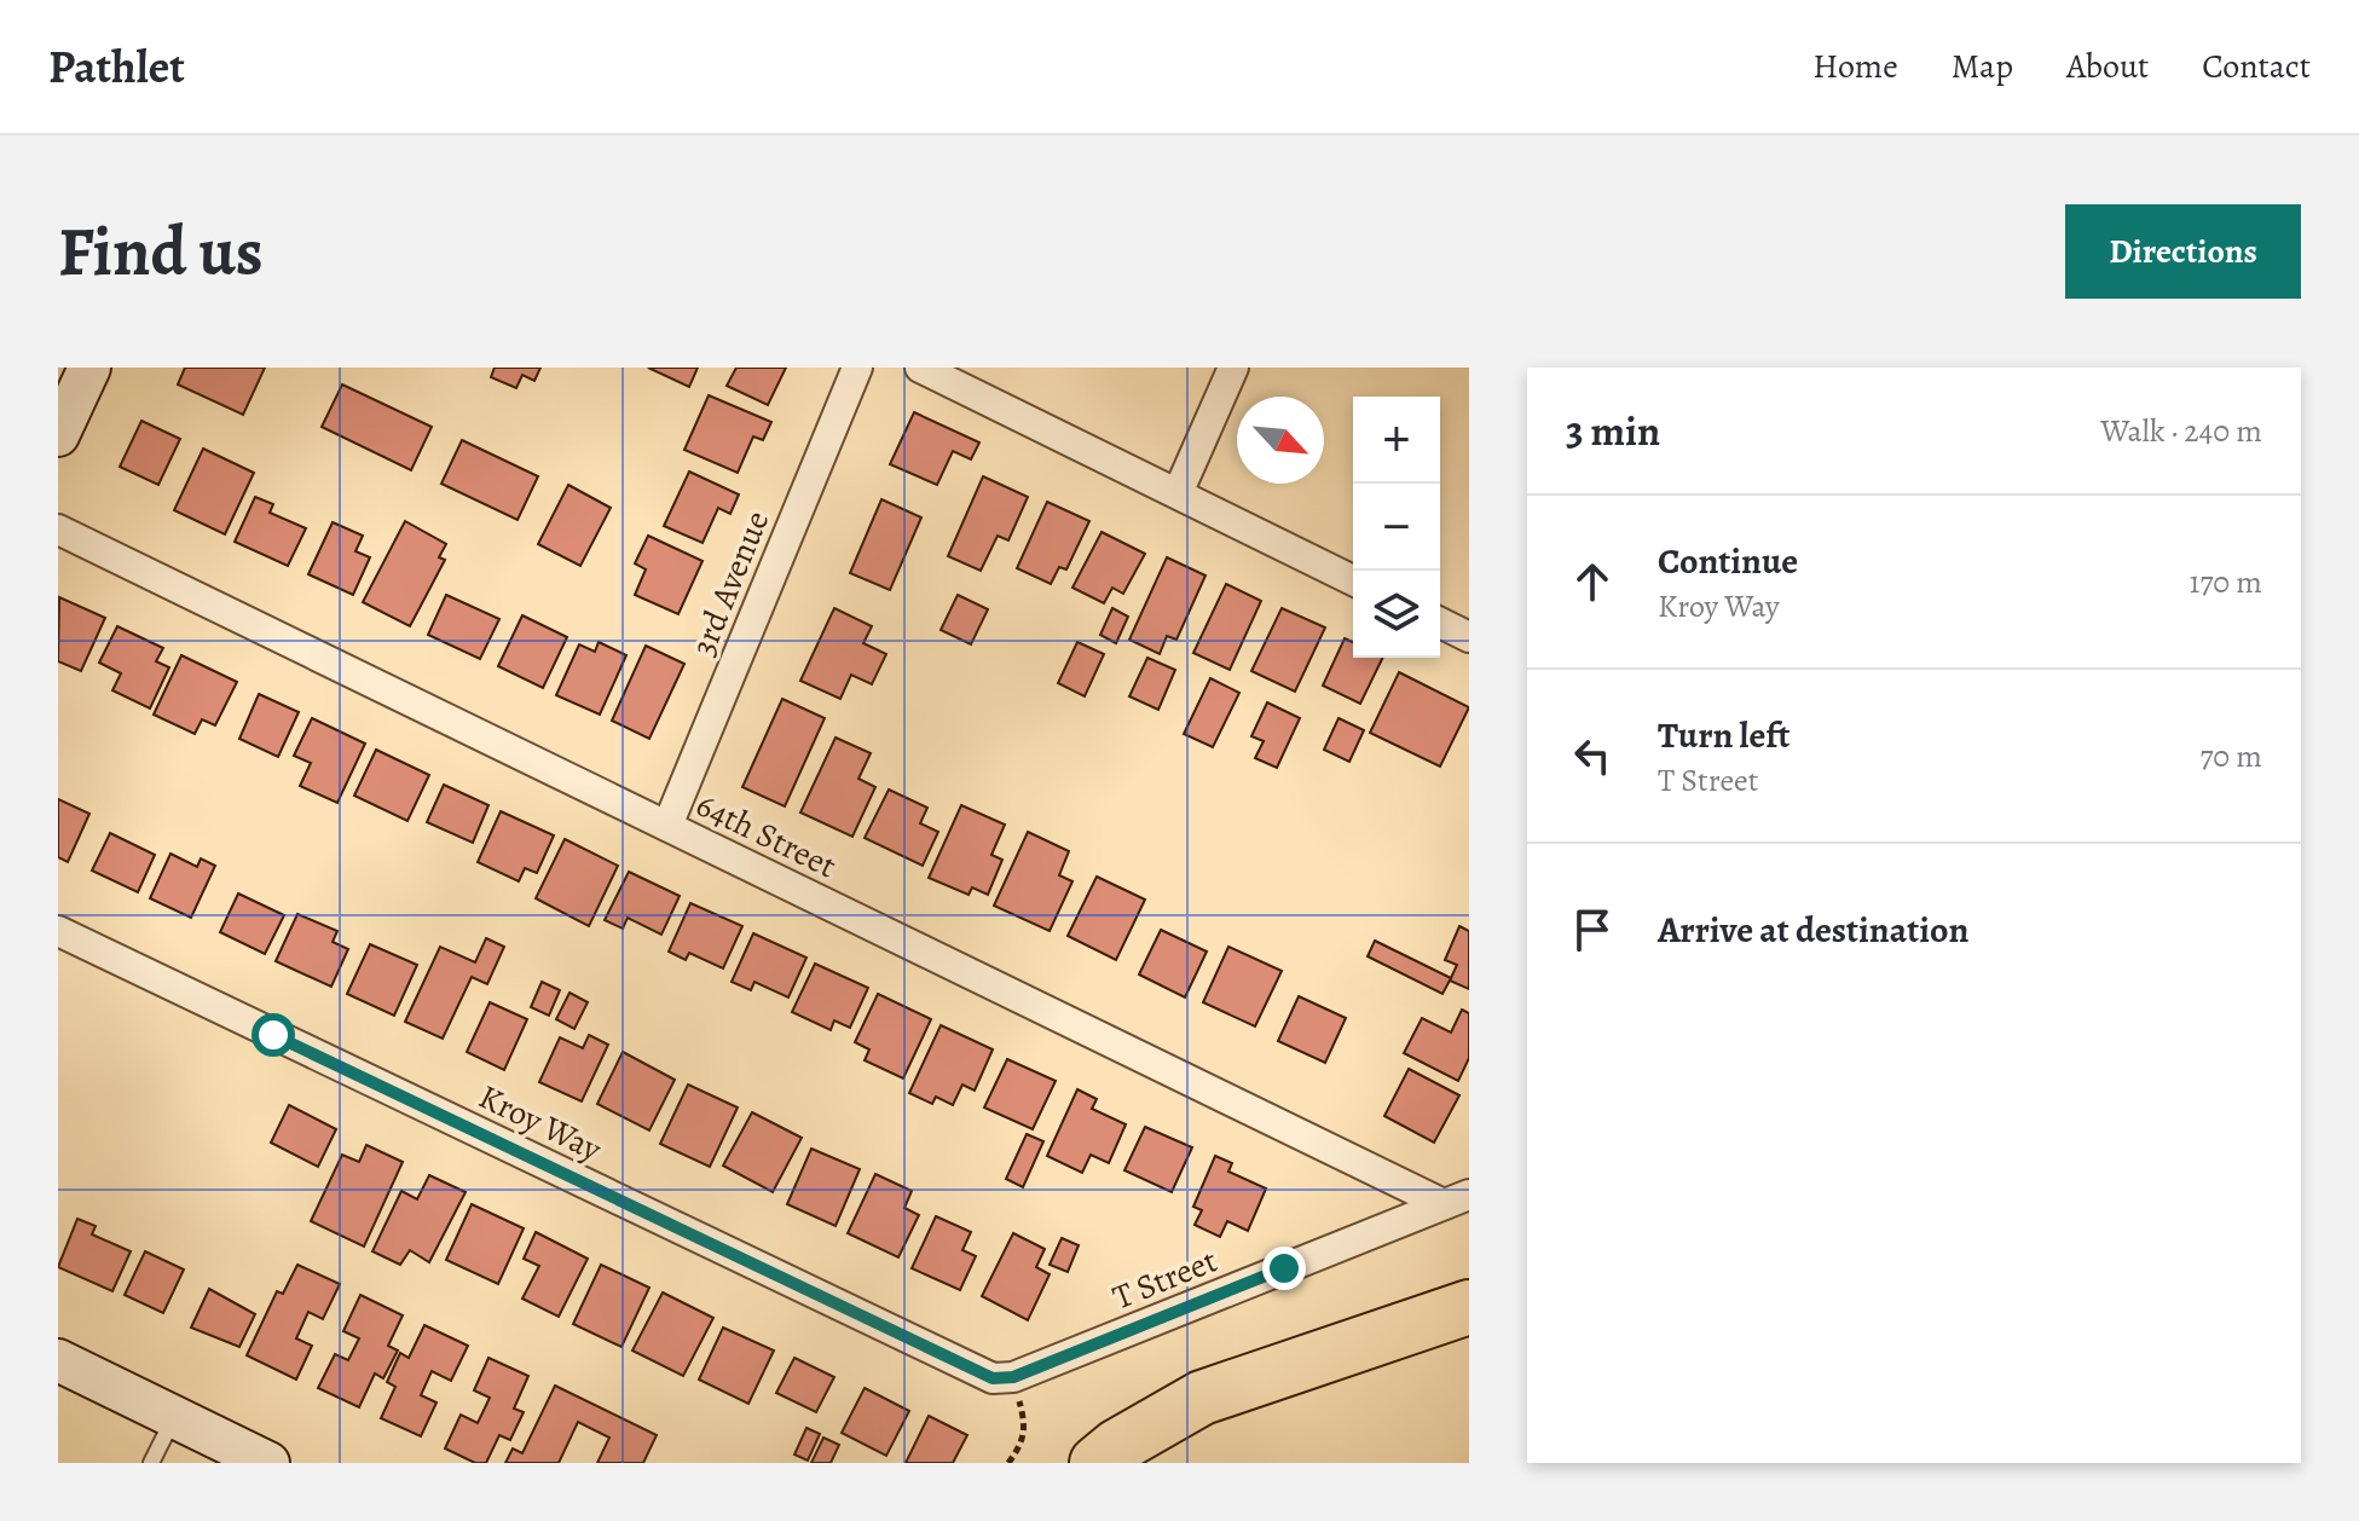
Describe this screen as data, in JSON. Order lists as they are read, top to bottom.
{
  "streets": {
    "street": [
      "3rd Avenue",
      "64th Street",
      "Kroy Way",
      "T Street"
    ]
  },
  "crossings": [
    ["3rd Avenue", "64th Street"],
    ["64th Street", "T Street"],
    ["Kroy Way", "T Street"]
  ],
  "north": "bottom right",
  "page": {
    "header": "Pathlet",
    "nav": [
      "Home",
      "Map",
      "About",
      "Contact"
    ],
    "buttons": "Directions",
    "title": "Find us",
    "heading": ["3 min", "Walk · 240 m"],
    "map_buttons": ["+", "−"],
    "list": [
      ["Continue", "Kroy Way", "170 m"],
      ["Turn left", "T Street", "70 m"],
      "Arrive at destination"
    ]
  }
}
